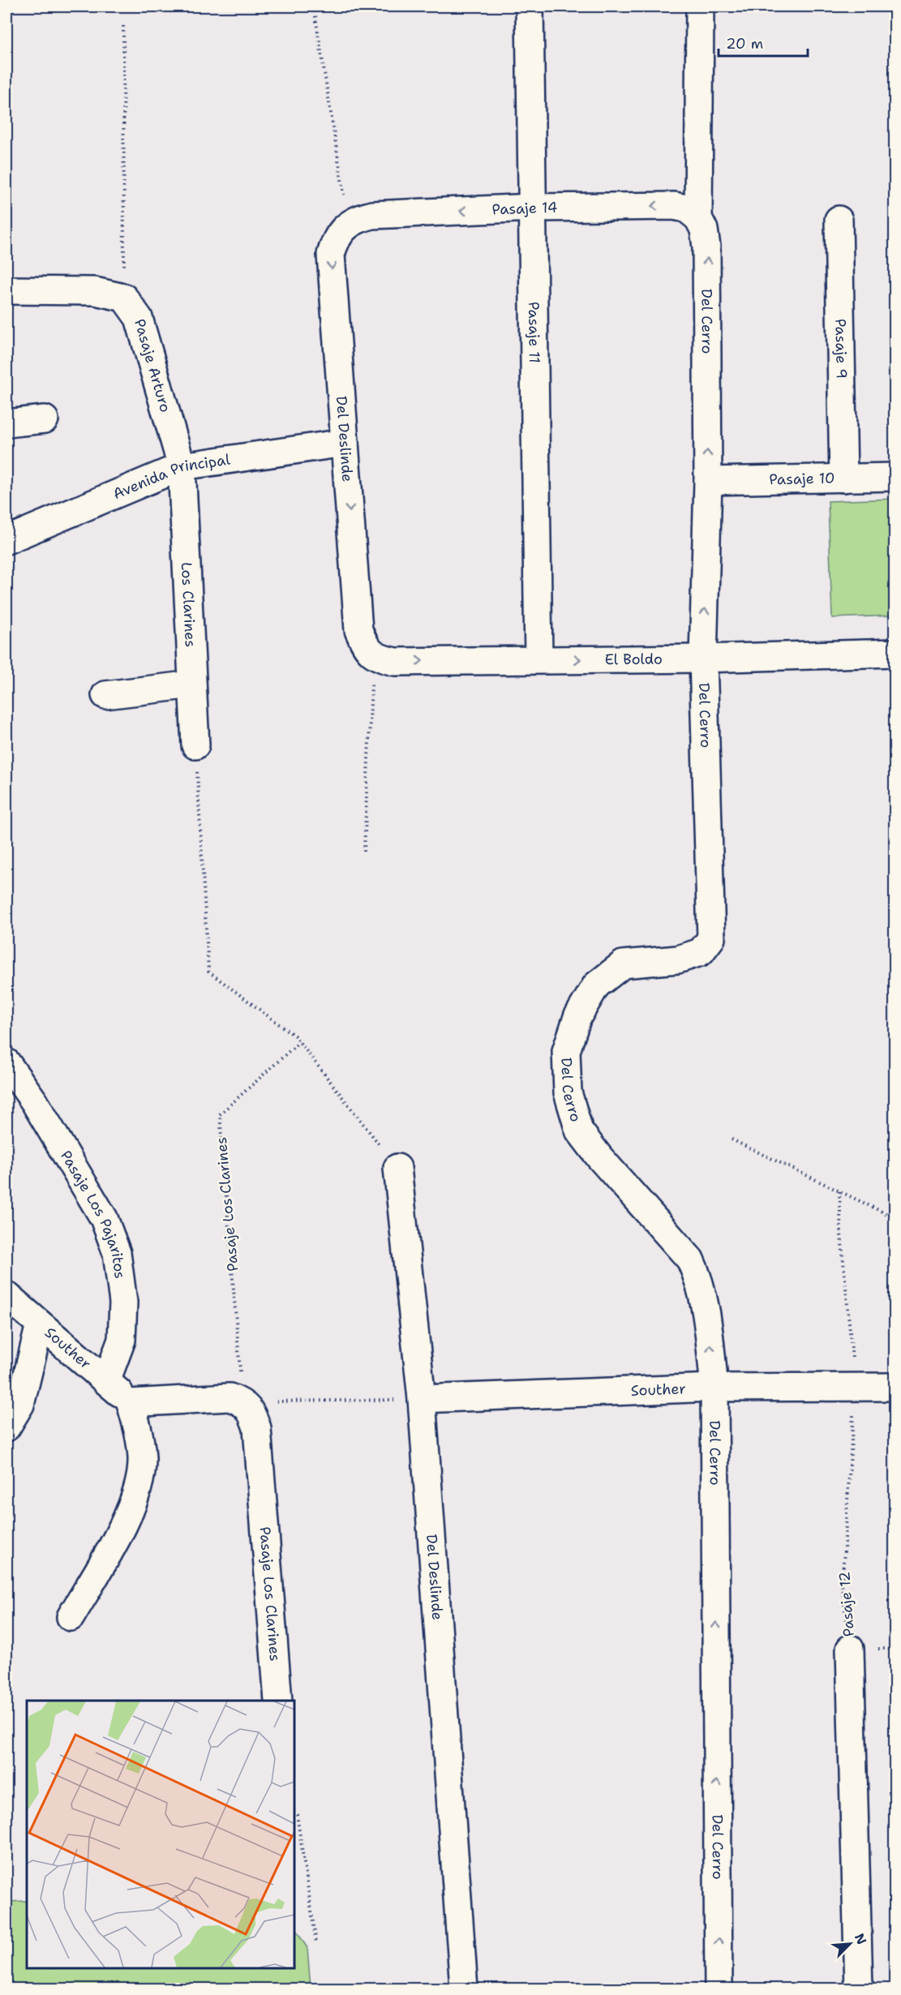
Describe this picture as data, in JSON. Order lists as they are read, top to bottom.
{
  "streets": {
    "street": [
      "Pasaje 14",
      "Del Cerro",
      "Pasaje 11",
      "Pasaje 9",
      "Pasaje Arturo",
      "Del Deslinde",
      "Avenida Principal",
      "Pasaje 10",
      "Los Clarines",
      "El Boldo",
      "Pasaje Los Clarines",
      "Pasaje Los Pajaritos",
      "Souther",
      "Pasaje 12"
    ]
  },
  "crossings": [
    ["Pasaje 14", "Del Cerro"],
    ["Pasaje 14", "Pasaje 11"],
    ["Pasaje 14", "Del Deslinde"],
    ["Del Cerro", "Pasaje 10"],
    ["Del Cerro", "El Boldo"],
    ["Del Cerro", "Souther"],
    ["Pasaje 11", "El Boldo"],
    ["Pasaje 9", "Pasaje 10"],
    ["Pasaje Arturo", "Avenida Principal"],
    ["Pasaje Arturo", "Los Clarines"],
    ["Del Deslinde", "Avenida Principal"],
    ["Del Deslinde", "El Boldo"],
    ["Del Deslinde", "Souther"],
    ["Avenida Principal", "Los Clarines"],
    ["Pasaje Los Pajaritos", "Souther"],
    ["Souther", "Pasaje 12"]
  ],
  "one_way": ["Pasaje 14", "Del Cerro", "El Boldo"],
  "scale_bar": "20 m",
  "north": "top right"
}
